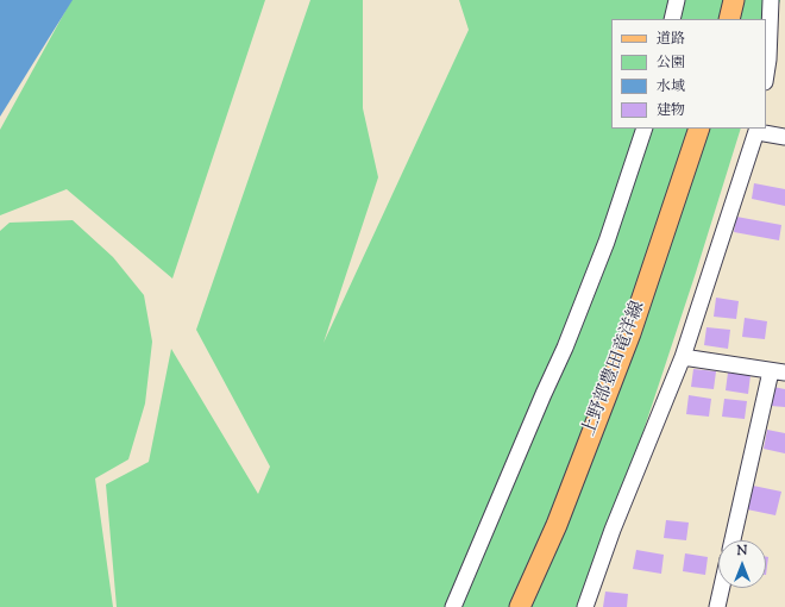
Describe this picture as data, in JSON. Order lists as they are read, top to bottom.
{
  "streets": {
    "main road": ["上野部豊田竜洋線"]
  },
  "legend": [
    "道路",
    "公園",
    "水域",
    "建物"
  ],
  "north": "top"
}
